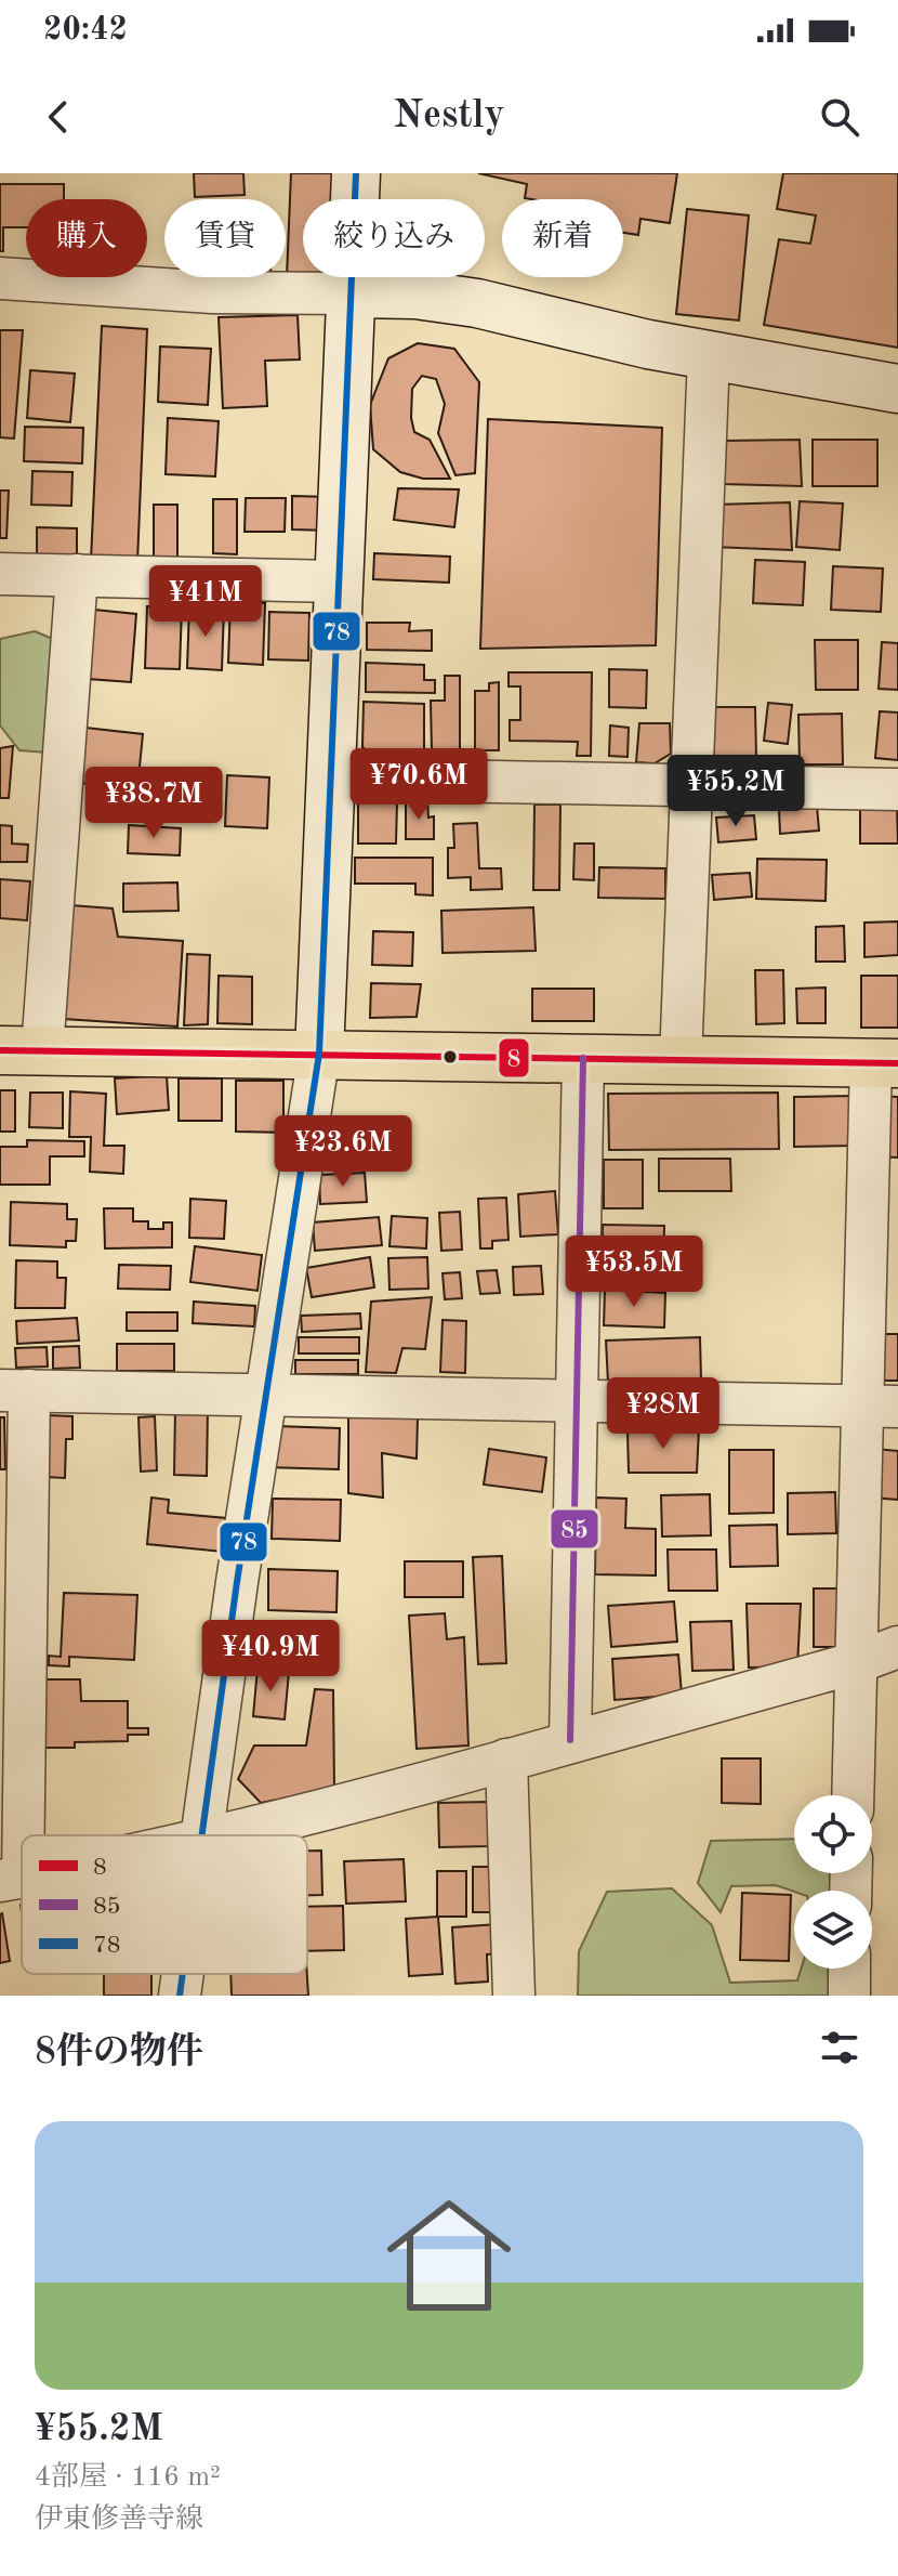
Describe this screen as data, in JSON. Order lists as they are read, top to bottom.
{
  "lines": ["transit line 78", "transit line 8", "transit line 85"],
  "legend": ["8", "85", "78"],
  "page": {
    "status": "20:42",
    "header": "Nestly",
    "chip": [
      "購入",
      "賃貸",
      "絞り込み",
      "新着"
    ],
    "price": [
      "¥41M",
      "¥70.6M",
      "¥55.2M",
      "¥38.7M",
      "¥23.6M",
      "¥53.5M",
      "¥28M",
      "¥40.9M"
    ],
    "heading": "8件の物件",
    "list": [
      {
        "name": "¥55.2M",
        "note": "4部屋 · 116 m² · 伊東修善寺線"
      }
    ]
  }
}
